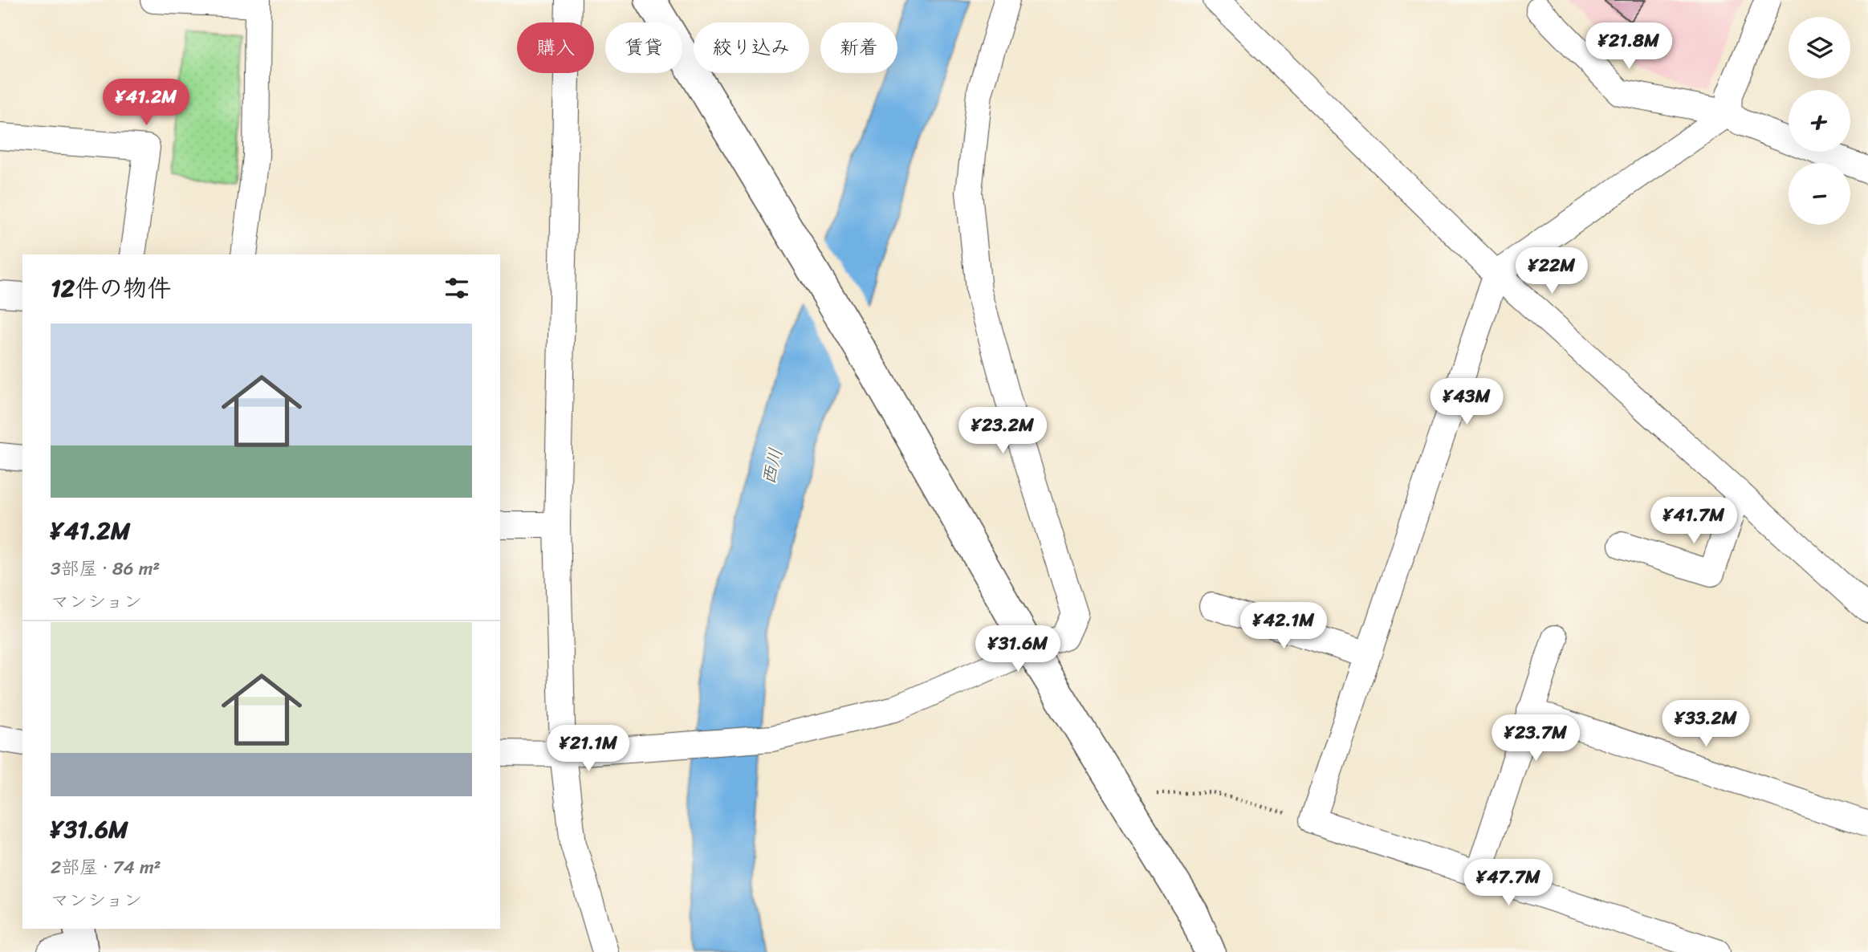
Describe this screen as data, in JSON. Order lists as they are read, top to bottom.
{
  "water": ["西川"],
  "page": {
    "map_buttons": ["+", "−"],
    "price": [
      "¥21.8M",
      "¥41.2M",
      "¥22M",
      "¥43M",
      "¥23.2M",
      "¥41.7M",
      "¥42.1M",
      "¥31.6M",
      "¥33.2M",
      "¥23.7M",
      "¥21.1M",
      "¥47.7M"
    ],
    "chip": [
      "購入",
      "賃貸",
      "絞り込み",
      "新着"
    ],
    "heading": "12件の物件",
    "list": [
      {
        "name": "¥41.2M",
        "note": "3部屋 · 86 m² · マンション"
      },
      {
        "name": "¥31.6M",
        "note": "2部屋 · 74 m² · マンション"
      }
    ]
  }
}
